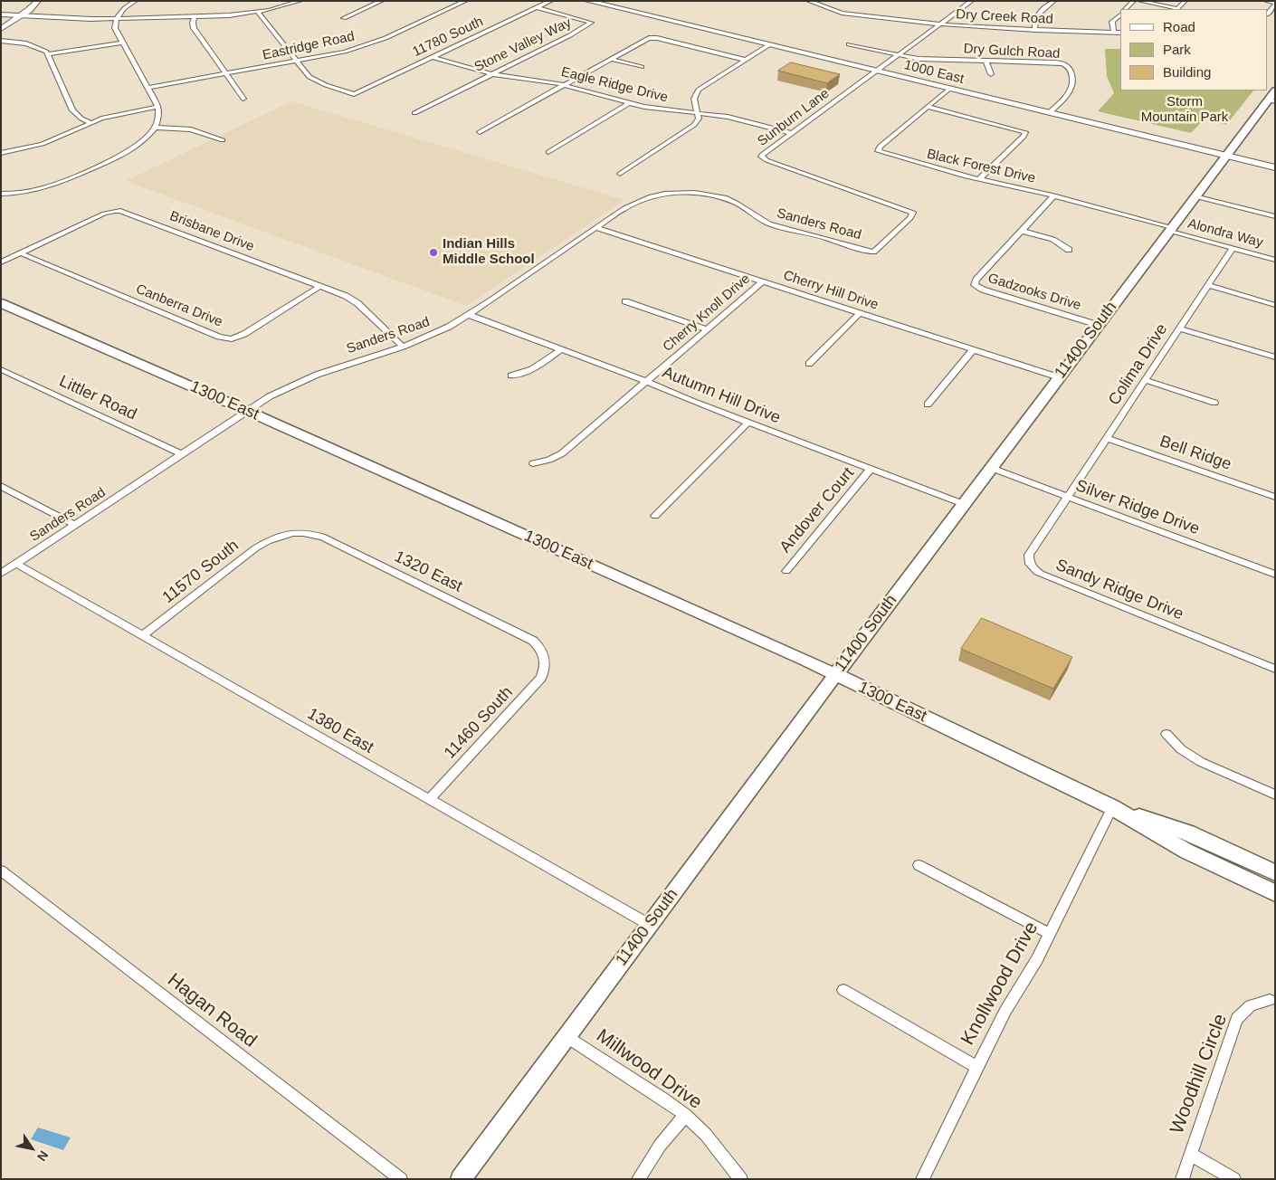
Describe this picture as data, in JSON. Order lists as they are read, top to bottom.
{
  "streets": {
    "main road": ["11400 South", "1300 East"],
    "street": [
      "Dry Creek Road",
      "11780 South",
      "Stone Valley Way",
      "Eastridge Road",
      "Dry Gulch Road",
      "1000 East",
      "Eagle Ridge Drive",
      "Sunburn Lane",
      "Black Forest Drive",
      "Sanders Road",
      "Brisbane Drive",
      "Alondra Way",
      "Cherry Hill Drive",
      "Gadzooks Drive",
      "Canberra Drive",
      "Cherry Knoll Drive",
      "Colima Drive",
      "Autumn Hill Drive",
      "Littler Road",
      "Bell Ridge",
      "Silver Ridge Drive",
      "Andover Court",
      "11570 South",
      "1320 East",
      "Sandy Ridge Drive",
      "11460 South",
      "1380 East",
      "Knollwood Drive",
      "Hagan Road",
      "Millwood Drive",
      "Woodhill Circle"
    ]
  },
  "crossings": [
    ["Dry Creek Road", "Sunburn Lane"],
    ["11780 South", "Stone Valley Way"],
    ["11780 South", "Eastridge Road"],
    ["11780 South", "Eagle Ridge Drive"],
    ["Stone Valley Way", "Eagle Ridge Drive"],
    ["Dry Gulch Road", "1000 East"],
    ["Dry Gulch Road", "Sunburn Lane"],
    ["1000 East", "Sunburn Lane"],
    ["1000 East", "Black Forest Drive"],
    ["1000 East", "11400 South"],
    ["Eagle Ridge Drive", "Sunburn Lane"],
    ["Sunburn Lane", "Sanders Road"],
    ["Black Forest Drive", "Alondra Way"],
    ["Black Forest Drive", "Gadzooks Drive"],
    ["Black Forest Drive", "11400 South"],
    ["Sanders Road", "Brisbane Drive"],
    ["Sanders Road", "Cherry Hill Drive"],
    ["Sanders Road", "Autumn Hill Drive"],
    ["Sanders Road", "Littler Road"],
    ["Sanders Road", "1300 East"],
    ["Sanders Road", "1380 East"],
    ["Brisbane Drive", "Canberra Drive"],
    ["Alondra Way", "11400 South"],
    ["Alondra Way", "Colima Drive"],
    ["Cherry Hill Drive", "Cherry Knoll Drive"],
    ["Cherry Hill Drive", "11400 South"],
    ["Gadzooks Drive", "11400 South"],
    ["Cherry Knoll Drive", "Autumn Hill Drive"],
    ["11400 South", "Autumn Hill Drive"],
    ["11400 South", "1300 East"],
    ["11400 South", "Silver Ridge Drive"],
    ["11400 South", "1380 East"],
    ["11400 South", "Millwood Drive"],
    ["Colima Drive", "Bell Ridge"],
    ["Colima Drive", "Silver Ridge Drive"],
    ["Colima Drive", "Sandy Ridge Drive"],
    ["Autumn Hill Drive", "Andover Court"],
    ["1300 East", "Knollwood Drive"],
    ["Silver Ridge Drive", "Sandy Ridge Drive"],
    ["11570 South", "1320 East"],
    ["11570 South", "1380 East"],
    ["1320 East", "11460 South"],
    ["11460 South", "1380 East"]
  ],
  "parks": ["Storm Mountain Park"],
  "places": ["Indian Hills Middle School"],
  "legend": ["Road", "Park", "Building"],
  "north": "bottom right"
}
